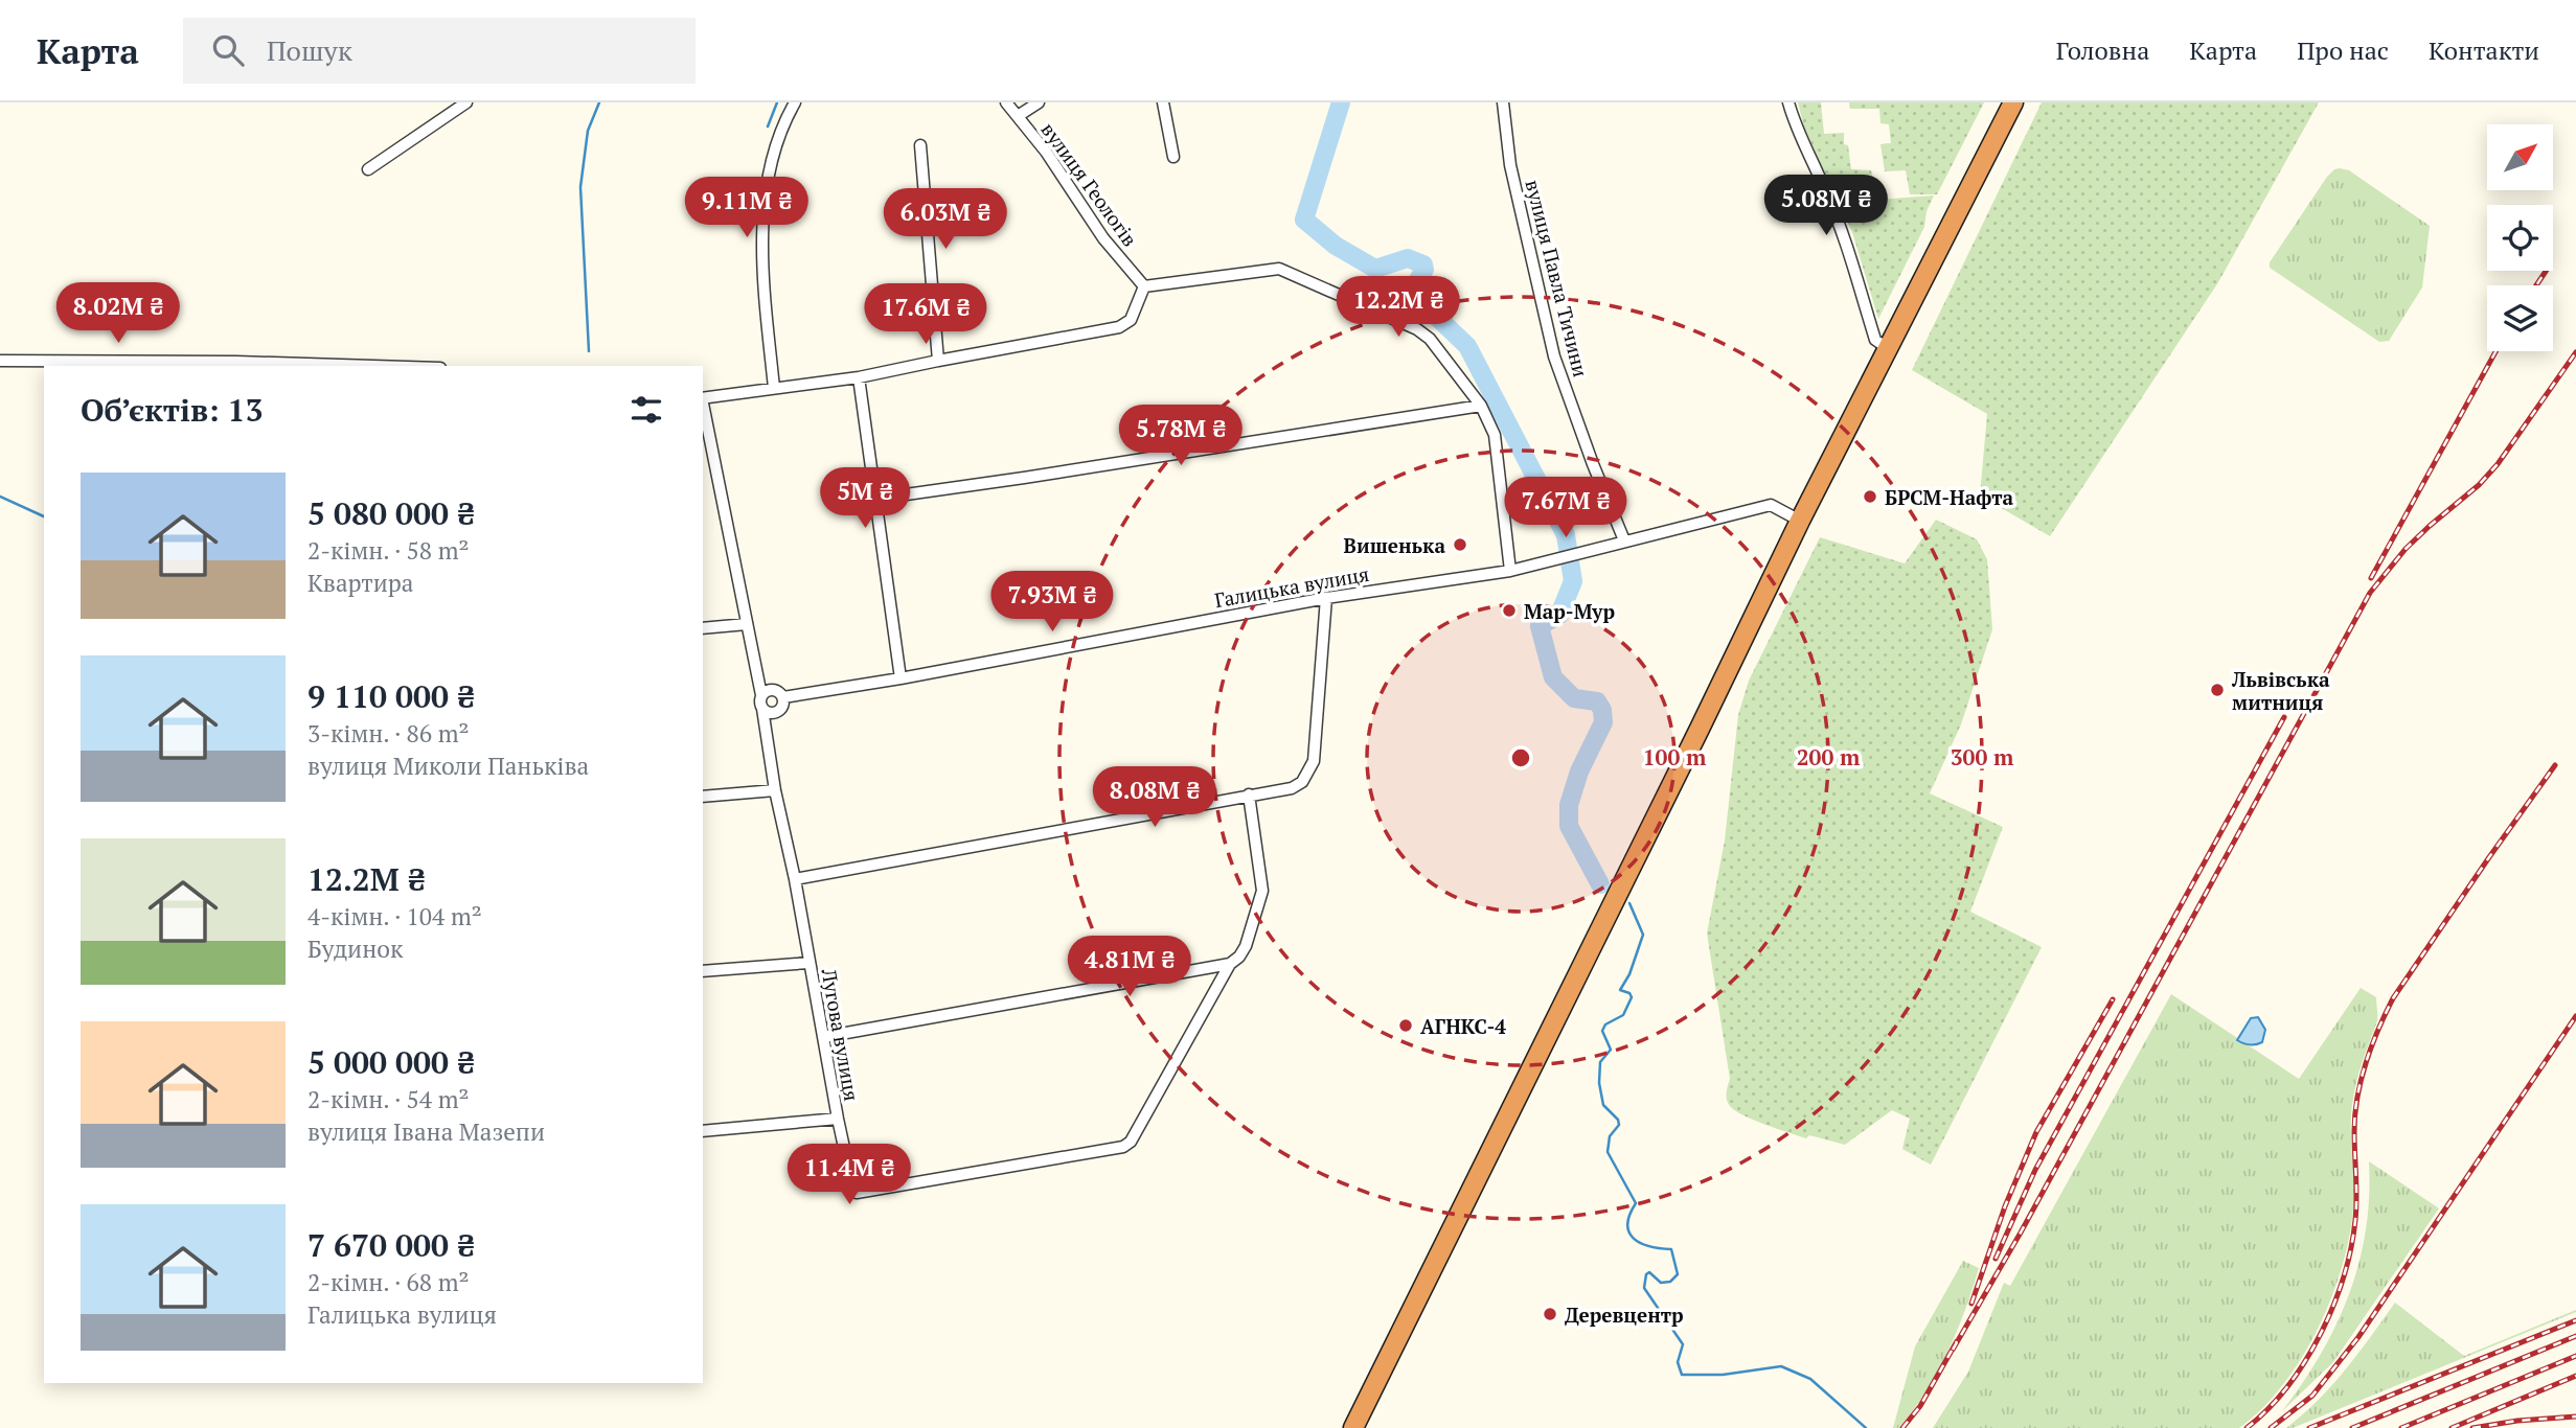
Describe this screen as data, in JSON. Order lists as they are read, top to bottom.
{
  "streets": {
    "street": [
      "вулиця Геологів",
      "вулиця Павла Тичини",
      "Галицька вулиця",
      "Лугова вулиця"
    ]
  },
  "crossings": [
    ["вулиця Павла Тичини", "Галицька вулиця"],
    ["Галицька вулиця", "Лугова вулиця"]
  ],
  "places": [
    "БРСМ-Нафта",
    "Вишенька",
    "Мар-Мур",
    "Львівська митниця",
    "АГНКС-4",
    "Деревцентр"
  ],
  "north": "top right",
  "page": {
    "header": "Карта",
    "search": "Пошук",
    "nav": [
      "Головна",
      "Карта",
      "Про нас",
      "Контакти"
    ],
    "price": [
      "5.08M ₴",
      "9.11M ₴",
      "6.03M ₴",
      "12.2M ₴",
      "8.02M ₴",
      "17.6M ₴",
      "5.78M ₴",
      "5M ₴",
      "7.67M ₴",
      "7.93M ₴",
      "8.08M ₴",
      "4.81M ₴",
      "11.4M ₴"
    ],
    "heading": "Об’єктів: 13",
    "list": [
      {
        "name": "5 080 000 ₴",
        "note": "2-кімн. · 58 m² · Квартира"
      },
      {
        "name": "9 110 000 ₴",
        "note": "3-кімн. · 86 m² · вулиця Миколи Паньківа"
      },
      {
        "name": "12.2M ₴",
        "note": "4-кімн. · 104 m² · Будинок"
      },
      {
        "name": "5 000 000 ₴",
        "note": "2-кімн. · 54 m² · вулиця Івана Мазепи"
      },
      {
        "name": "7 670 000 ₴",
        "note": "2-кімн. · 68 m² · Галицька вулиця"
      }
    ]
  },
  "rings": ["100 m", "200 m", "300 m"]
}
